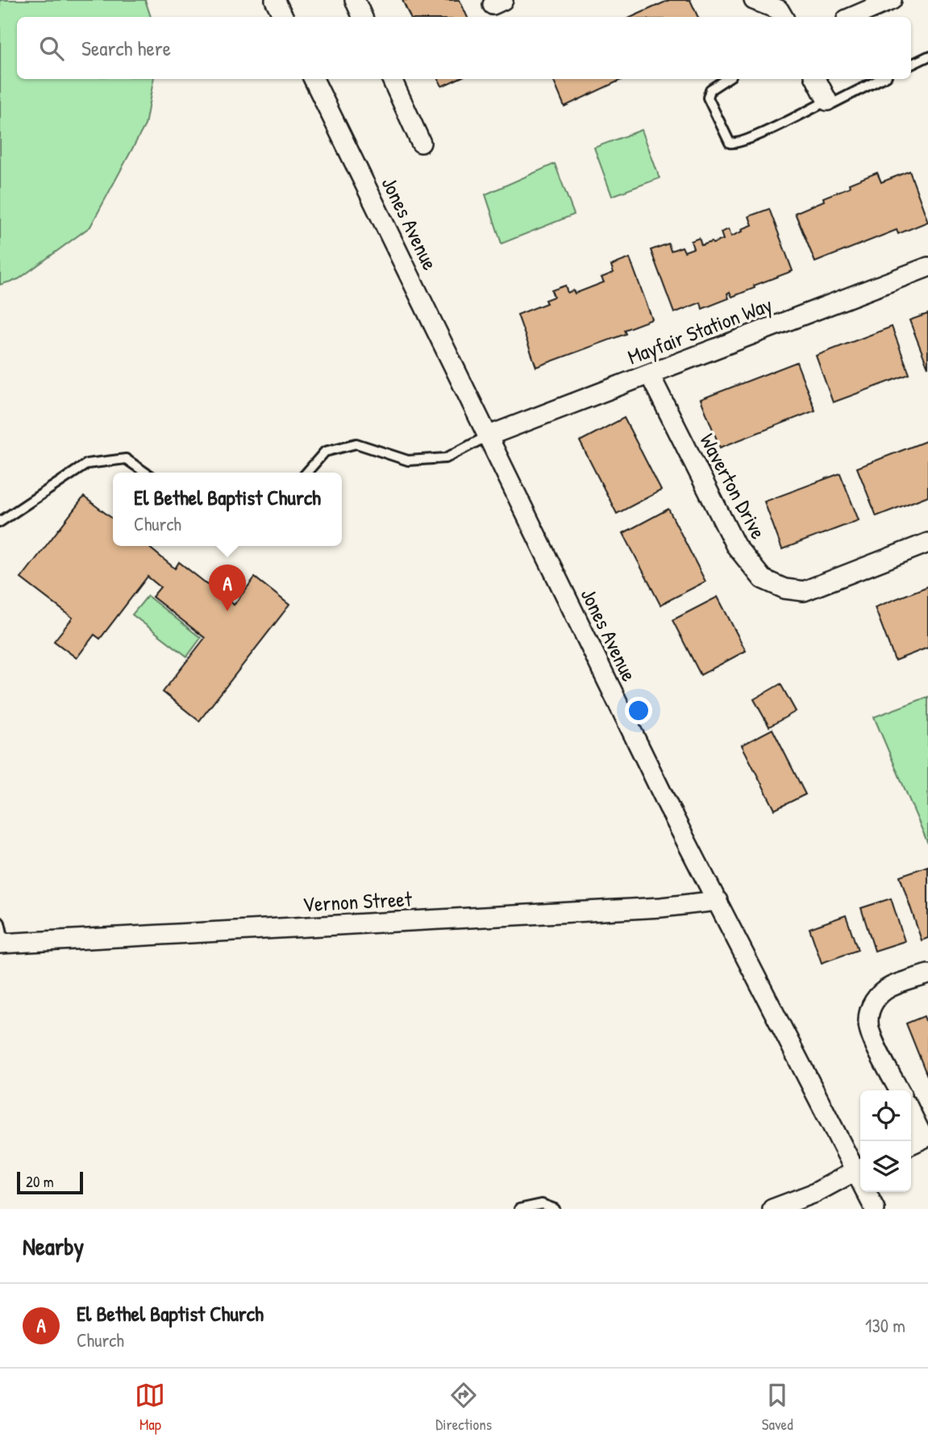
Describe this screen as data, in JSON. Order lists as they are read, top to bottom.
{
  "streets": {
    "street": [
      "Jones Avenue",
      "Mayfair Station Way",
      "Waverton Drive",
      "Vernon Street"
    ]
  },
  "crossings": [
    ["Jones Avenue", "Mayfair Station Way"],
    ["Jones Avenue", "Vernon Street"],
    ["Mayfair Station Way", "Waverton Drive"]
  ],
  "scale_bar": "20 m",
  "page": {
    "search": "Search here",
    "popup": ["El Bethel Baptist Church", "Church"],
    "pins": "A",
    "scale": "20 m",
    "heading": "Nearby",
    "list": [
      {
        "mark": "A",
        "name": "El Bethel Baptist Church",
        "note": "Church",
        "value": "130 m"
      }
    ],
    "nav": ["Map", "Directions", "Saved"]
  }
}
